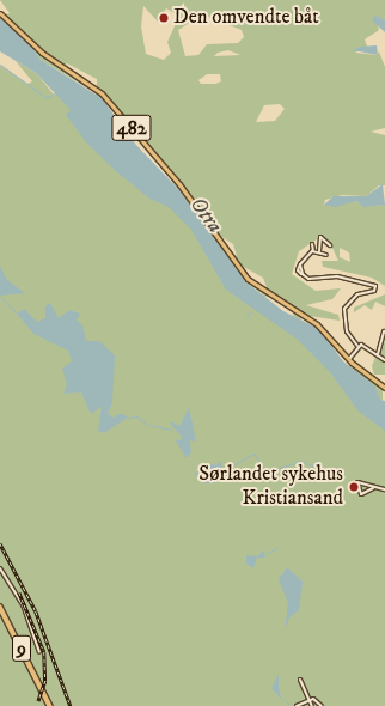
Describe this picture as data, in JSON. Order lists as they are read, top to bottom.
{
  "streets": {
    "highway": ["9"],
    "main road": ["482"]
  },
  "water": ["Otra"],
  "places": ["Den omvendte båt", "Sørlandet sykehus Kristiansand"]
}
